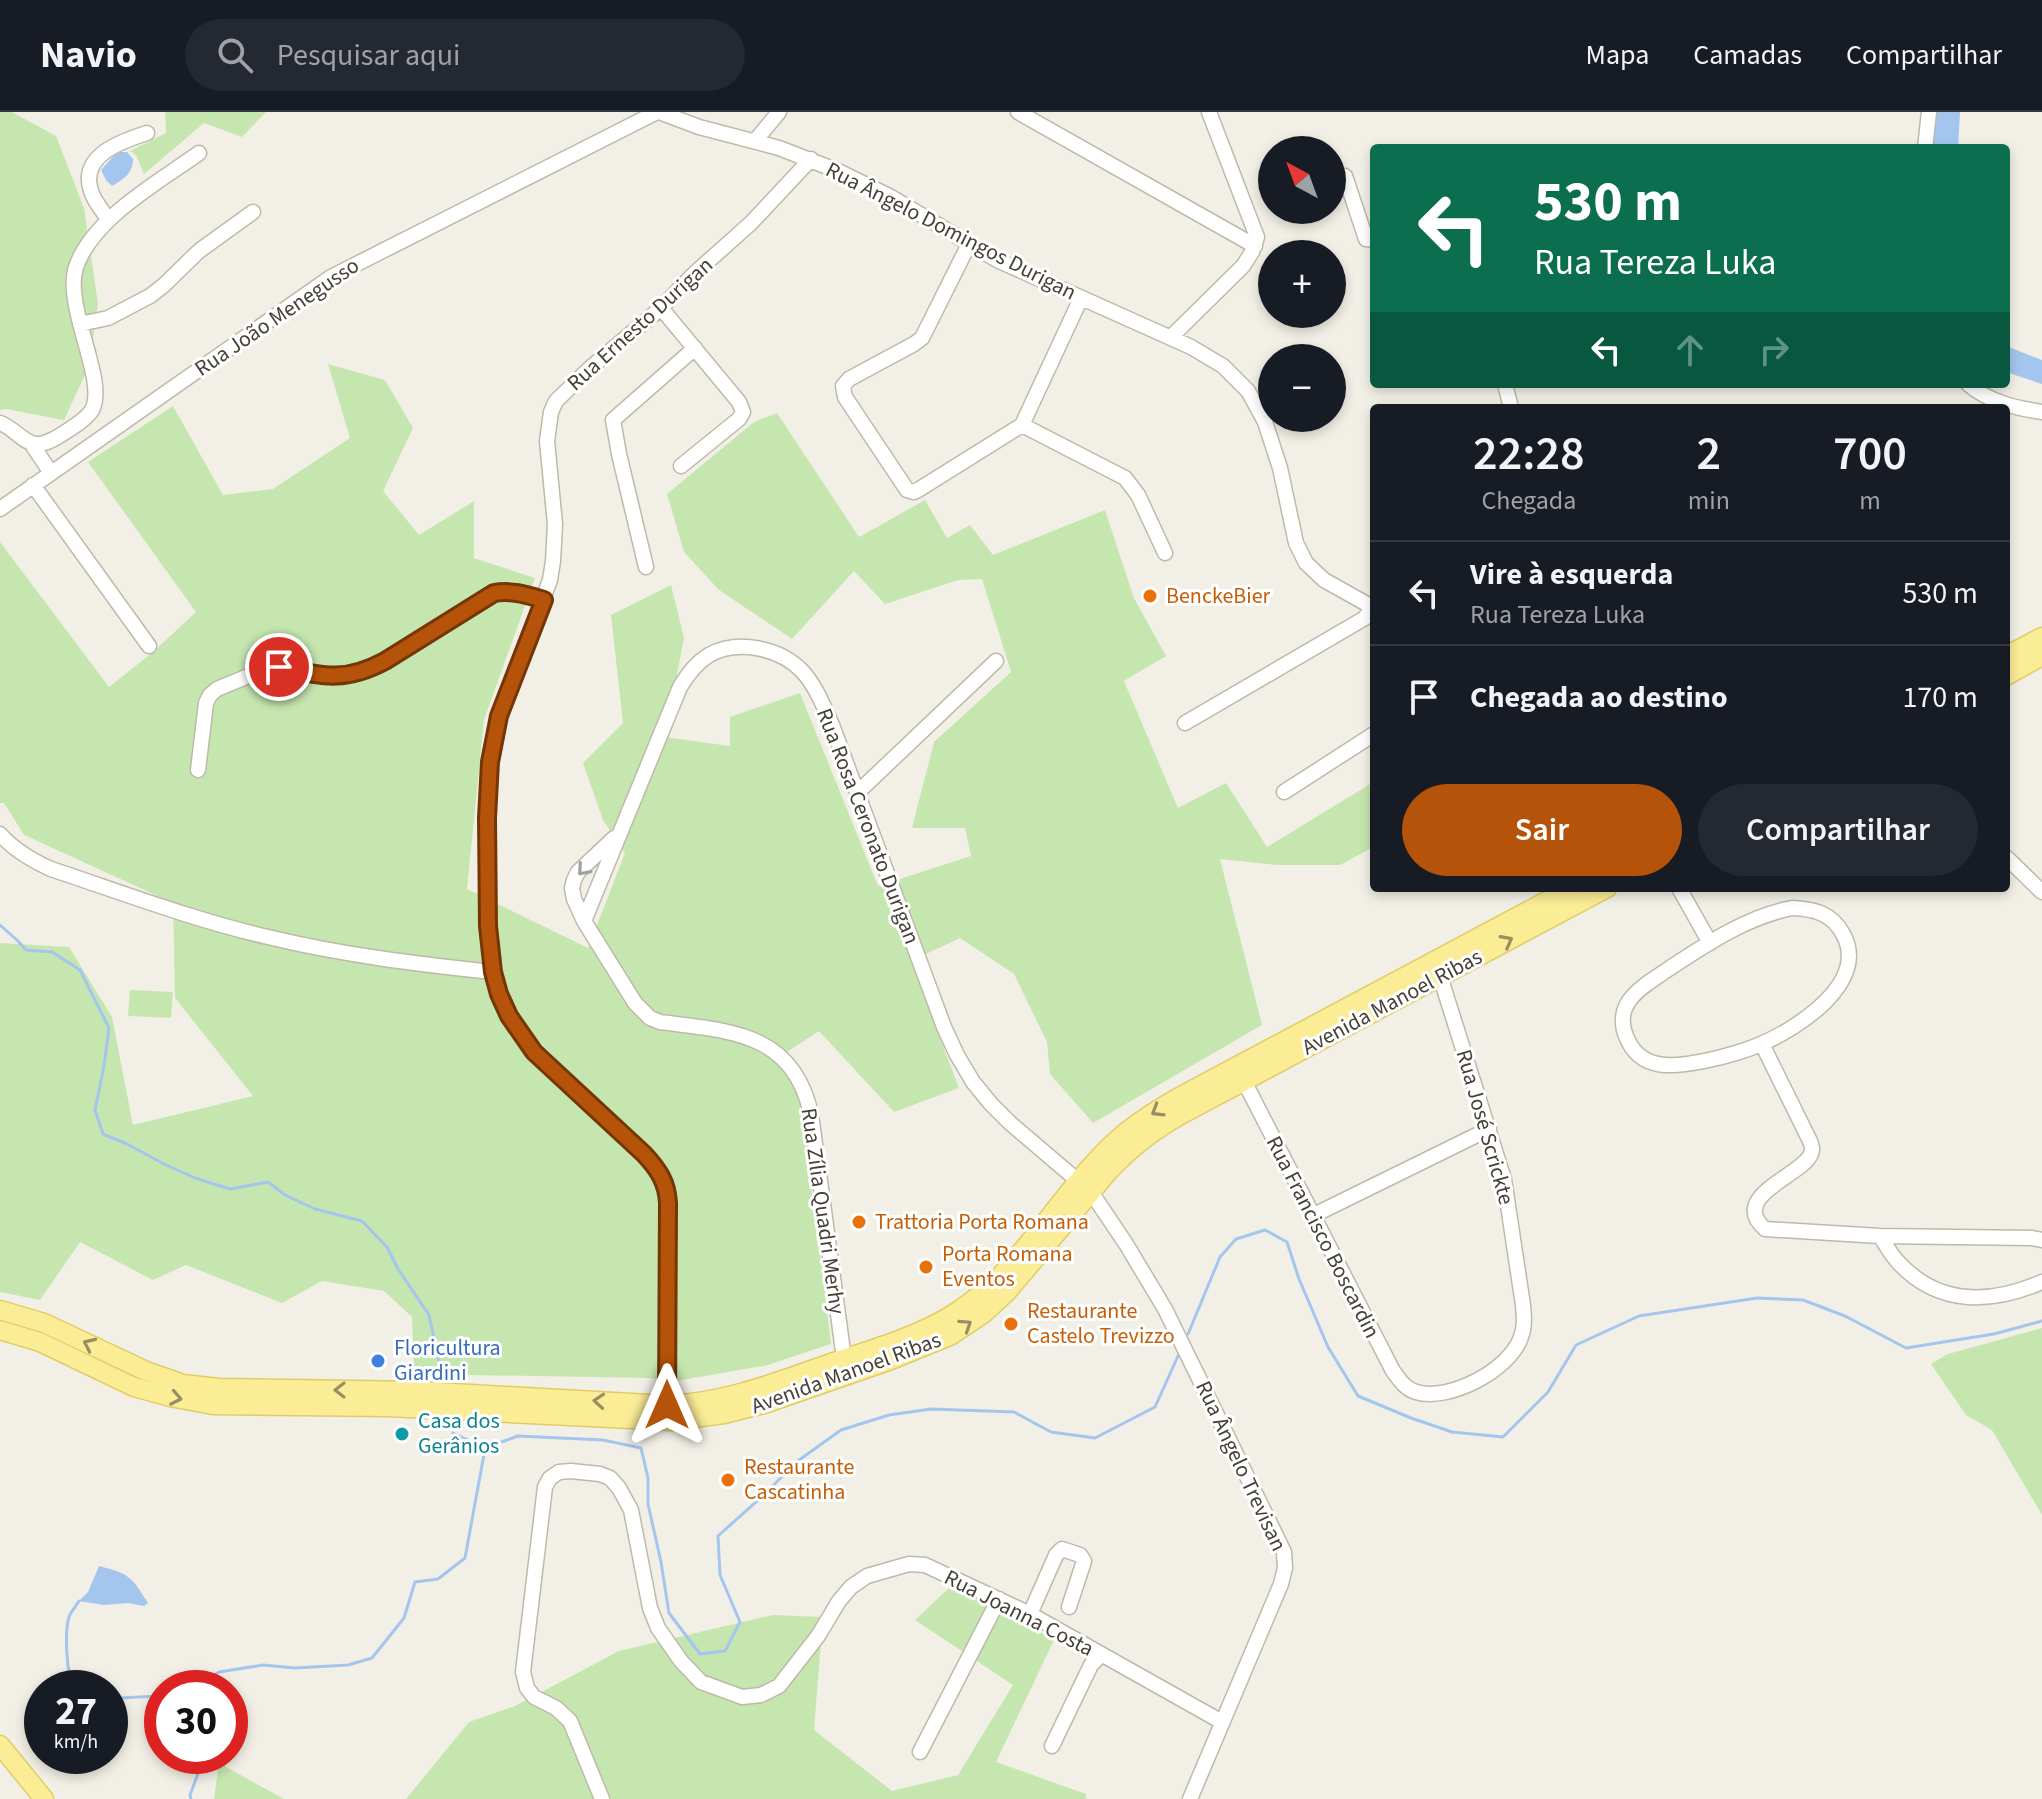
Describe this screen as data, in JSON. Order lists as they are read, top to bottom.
{
  "streets": {
    "main road": ["Avenida Manoel Ribas"],
    "street": [
      "Rua Ângelo Domingos Durigan",
      "Rua João Menegusso",
      "Rua Ernesto Durigan",
      "Rua Rosa Ceronato Durigan",
      "Rua José Scrickte",
      "Rua Zília Quadri Merhy",
      "Rua Francisco Boscardin",
      "Rua Ângelo Trevisan",
      "Rua Joanna Costa"
    ]
  },
  "crossings": [
    ["Rua Ângelo Domingos Durigan", "Rua João Menegusso"],
    ["Rua Ângelo Domingos Durigan", "Rua Ernesto Durigan"],
    ["Rua Ernesto Durigan", "Avenida Manoel Ribas"],
    ["Rua Rosa Ceronato Durigan", "Avenida Manoel Ribas"],
    ["Rua Rosa Ceronato Durigan", "Rua Zília Quadri Merhy"],
    ["Rua Rosa Ceronato Durigan", "Rua Ângelo Trevisan"],
    ["Avenida Manoel Ribas", "Rua José Scrickte"],
    ["Avenida Manoel Ribas", "Rua Zília Quadri Merhy"],
    ["Avenida Manoel Ribas", "Rua Francisco Boscardin"],
    ["Avenida Manoel Ribas", "Rua Ângelo Trevisan"],
    ["Rua José Scrickte", "Rua Francisco Boscardin"],
    ["Rua Ângelo Trevisan", "Rua Joanna Costa"]
  ],
  "places": [
    "BenckeBier",
    "Trattoria Porta Romana",
    "Porta Romana Eventos",
    "Restaurante Castelo Trevizzo",
    "Floricultura Giardini",
    "Casa dos Gerânios",
    "Restaurante Cascatinha"
  ],
  "north": "top left",
  "page": {
    "header": "Navio",
    "search": "Pesquisar aqui",
    "nav": ["Mapa", "Camadas", "Compartilhar"],
    "map_buttons": ["+", "−"],
    "turn": ["530 m", "Rua Tereza Luka"],
    "eta": [
      "22:28",
      "Chegada",
      "2",
      "min",
      "700",
      "m"
    ],
    "list": [
      {
        "name": "Vire à esquerda",
        "note": "Rua Tereza Luka",
        "value": "530 m"
      },
      {
        "name": "Chegada ao destino",
        "value": "170 m"
      }
    ],
    "buttons": ["Sair", "Compartilhar"],
    "speed": "27 km/h",
    "limit": "30"
  }
}
